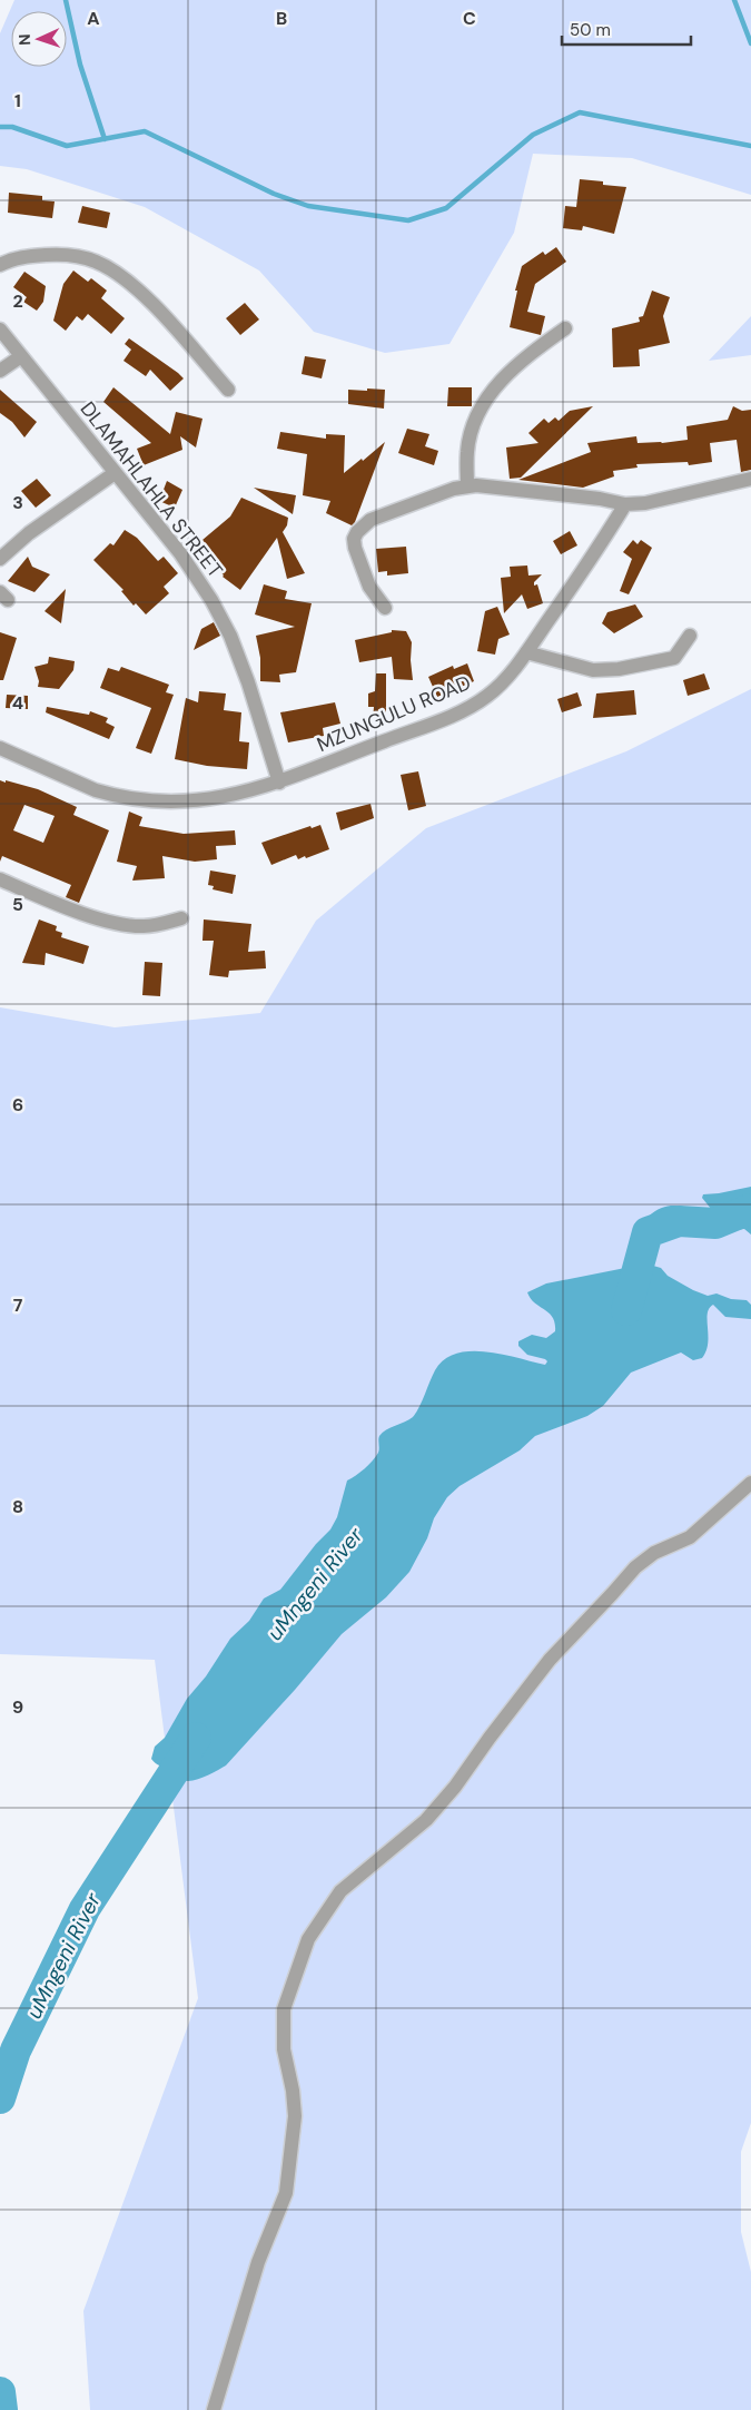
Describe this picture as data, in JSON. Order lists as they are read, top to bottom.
{
  "streets": {
    "street": ["DLAMAHLAHLA STREET", "MZUNGULU ROAD"]
  },
  "crossings": [
    ["DLAMAHLAHLA STREET", "MZUNGULU ROAD"]
  ],
  "water": ["uMngeni River"],
  "scale_bar": "50 m",
  "north": "left",
  "grid": {
    "columns": ["A", "B", "C"],
    "rows": [
      "1",
      "2",
      "3",
      "4",
      "5",
      "6",
      "7",
      "8",
      "9"
    ]
  }
}
